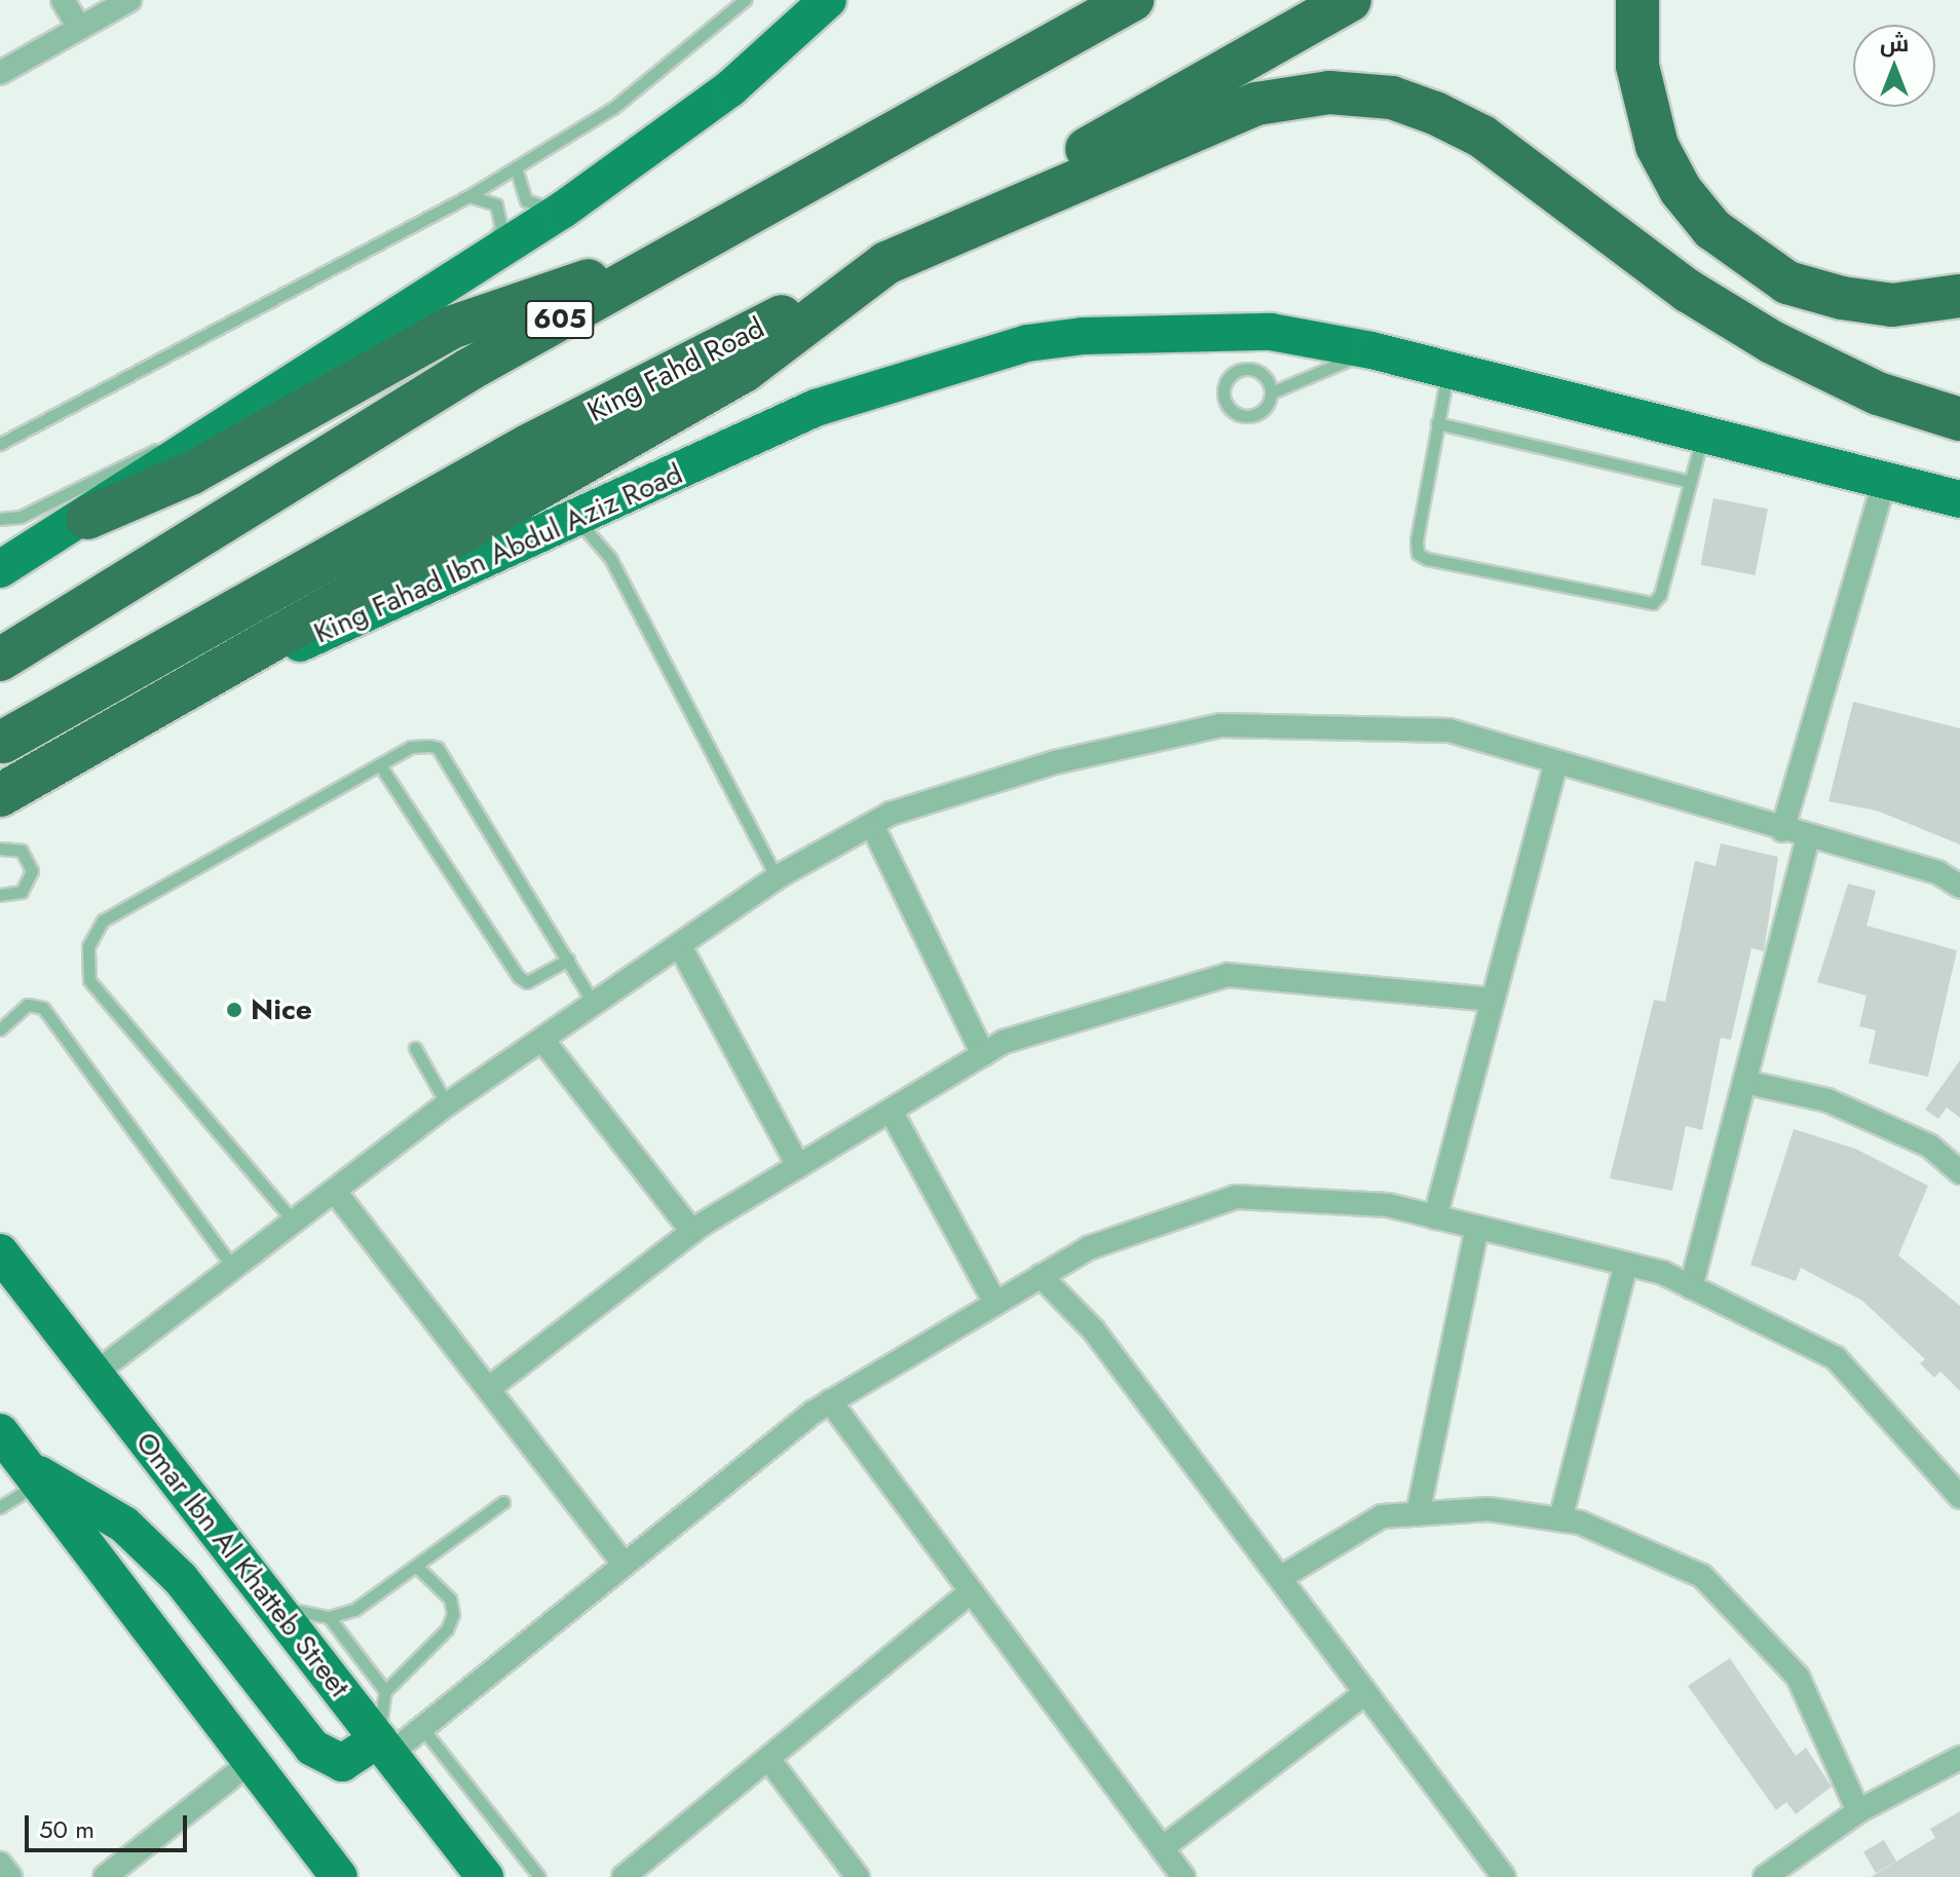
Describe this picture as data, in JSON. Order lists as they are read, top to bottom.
{
  "streets": {
    "highway": ["605", "King Fahd Road"],
    "main road": ["King Fahad Ibn Abdul Aziz Road", "Omar Ibn Al Khatteb Street"]
  },
  "places": ["Nice"],
  "scale_bar": "50 m",
  "north": "top"
}
